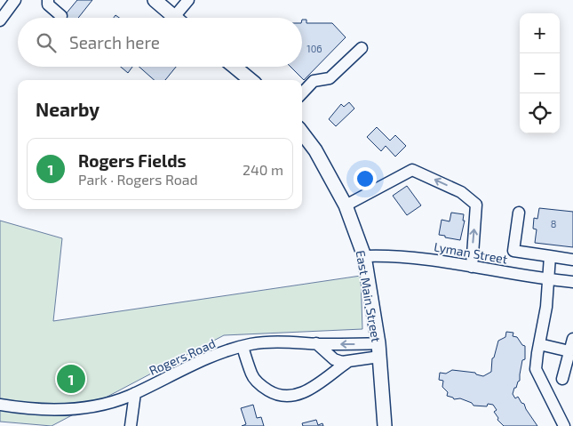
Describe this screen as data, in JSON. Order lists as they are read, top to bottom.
{
  "streets": {
    "main road": ["East Main Street"],
    "street": ["Lyman Street", "Rogers Road"]
  },
  "crossings": [
    ["Lyman Street", "East Main Street"],
    ["East Main Street", "Rogers Road"]
  ],
  "house_numbers": ["106", "8"],
  "page": {
    "map_buttons": ["+", "−"],
    "search": "Search here",
    "heading": "Nearby",
    "list": [
      {
        "mark": "1",
        "name": "Rogers Fields",
        "note": "Park · Rogers Road",
        "value": "240 m"
      }
    ],
    "pins": "1"
  }
}
